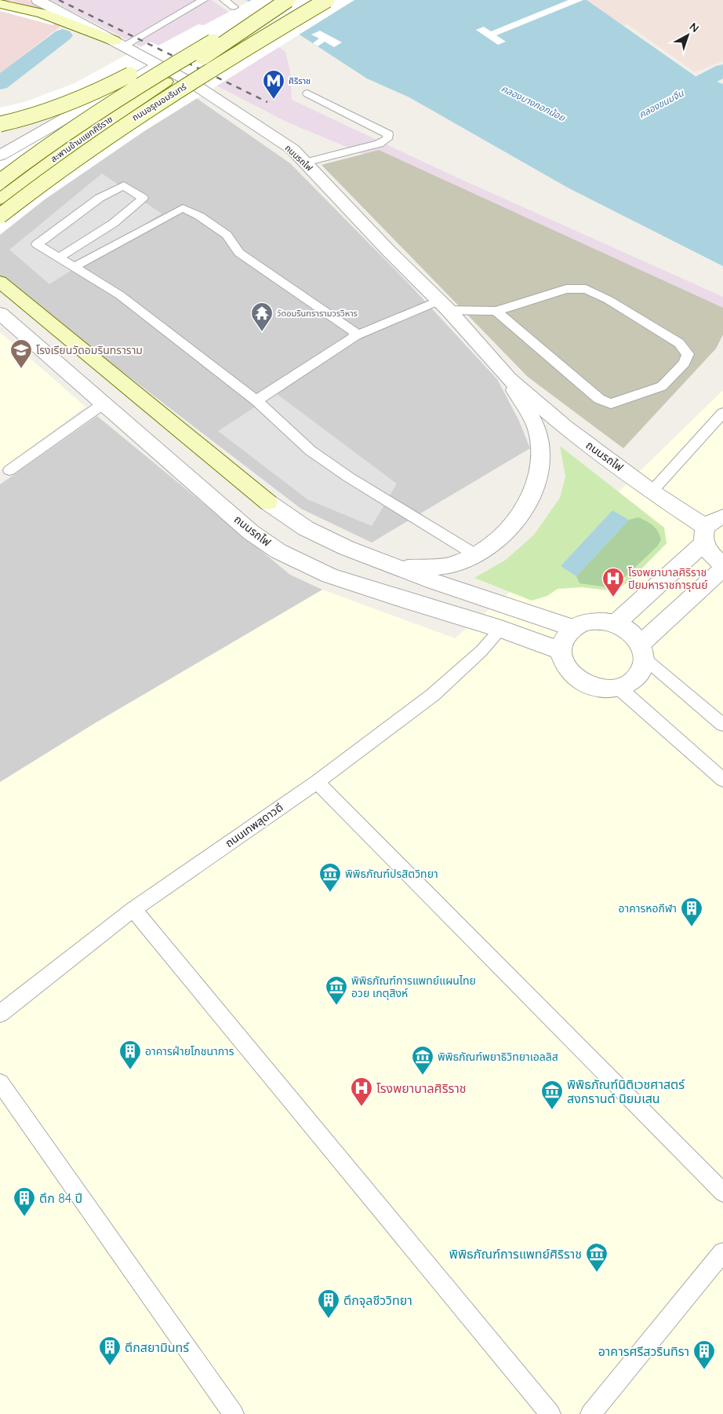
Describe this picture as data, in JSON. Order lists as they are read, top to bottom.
{
  "streets": {
    "main road": ["ถนนอรุณอมรินทร์", "สะพานข้ามแยกศิริราช"],
    "street": ["ถนนรถไฟ"],
    "lane": ["ถนนเทพสุดาวดี"]
  },
  "crossings": [
    ["ถนนอรุณอมรินทร์", "สะพานข้ามแยกศิริราช"],
    ["ถนนรถไฟ", "ถนนเทพสุดาวดี"]
  ],
  "water": ["คลองบางกอกน้อย", "คลองขนมจีน"],
  "places": {
    "metro station": ["ศิริราช"],
    "temple": ["วัดอมรินทรารามวรวิหาร"],
    "school or university": ["โรงเรียนวัดอมรินทราราม"],
    "hospital": ["โรงพยาบาลศิริราช ปิยมหาราชการุณย์", "โรงพยาบาลศิริราช"],
    "museum": [
      "พิพิธภัณฑ์ปรสิตวิทยา",
      "พิพิธภัณฑ์การแพทย์แผนไทย อวย เกตุสิงห์",
      "พิพิธภัณฑ์พยาธิวิทยาเอลลิส",
      "พิพิธภัณฑ์นิติเวชศาสตร์ สงกรานต์ นิยมเสน",
      "พิพิธภัณฑ์การแพทย์ศิริราช"
    ],
    "building": [
      "อาคารหอกีฬา",
      "อาคารฝ่ายโภชนาการ",
      "ตึก 84 ปี",
      "ตึกจุลชีววิทยา",
      "ตึกสยามินทร์",
      "อาคารศรีสวรินทิรา"
    ]
  },
  "north": "top right"
}
